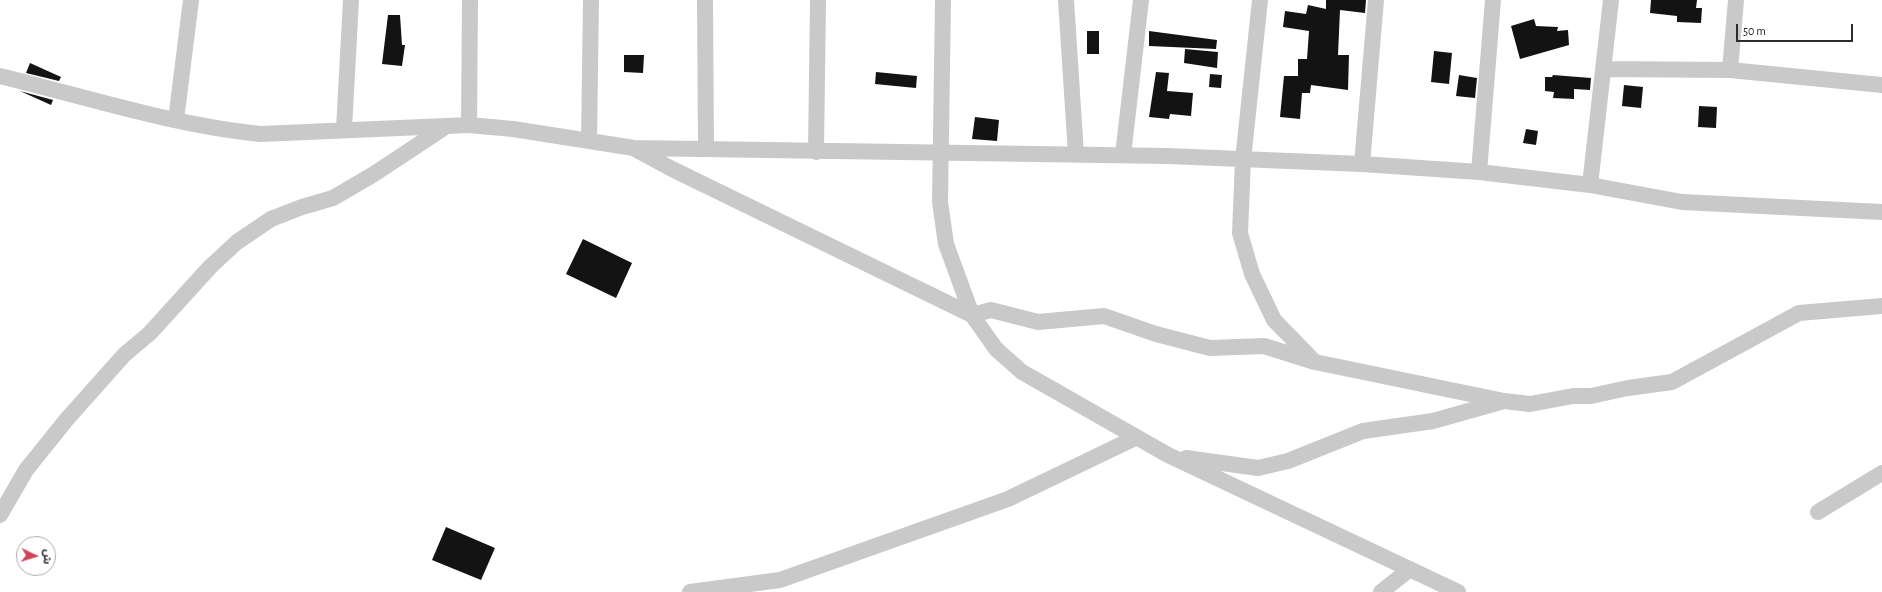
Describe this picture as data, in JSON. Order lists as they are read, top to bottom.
{
  "scale_bar": "50 m",
  "north": "right"
}
